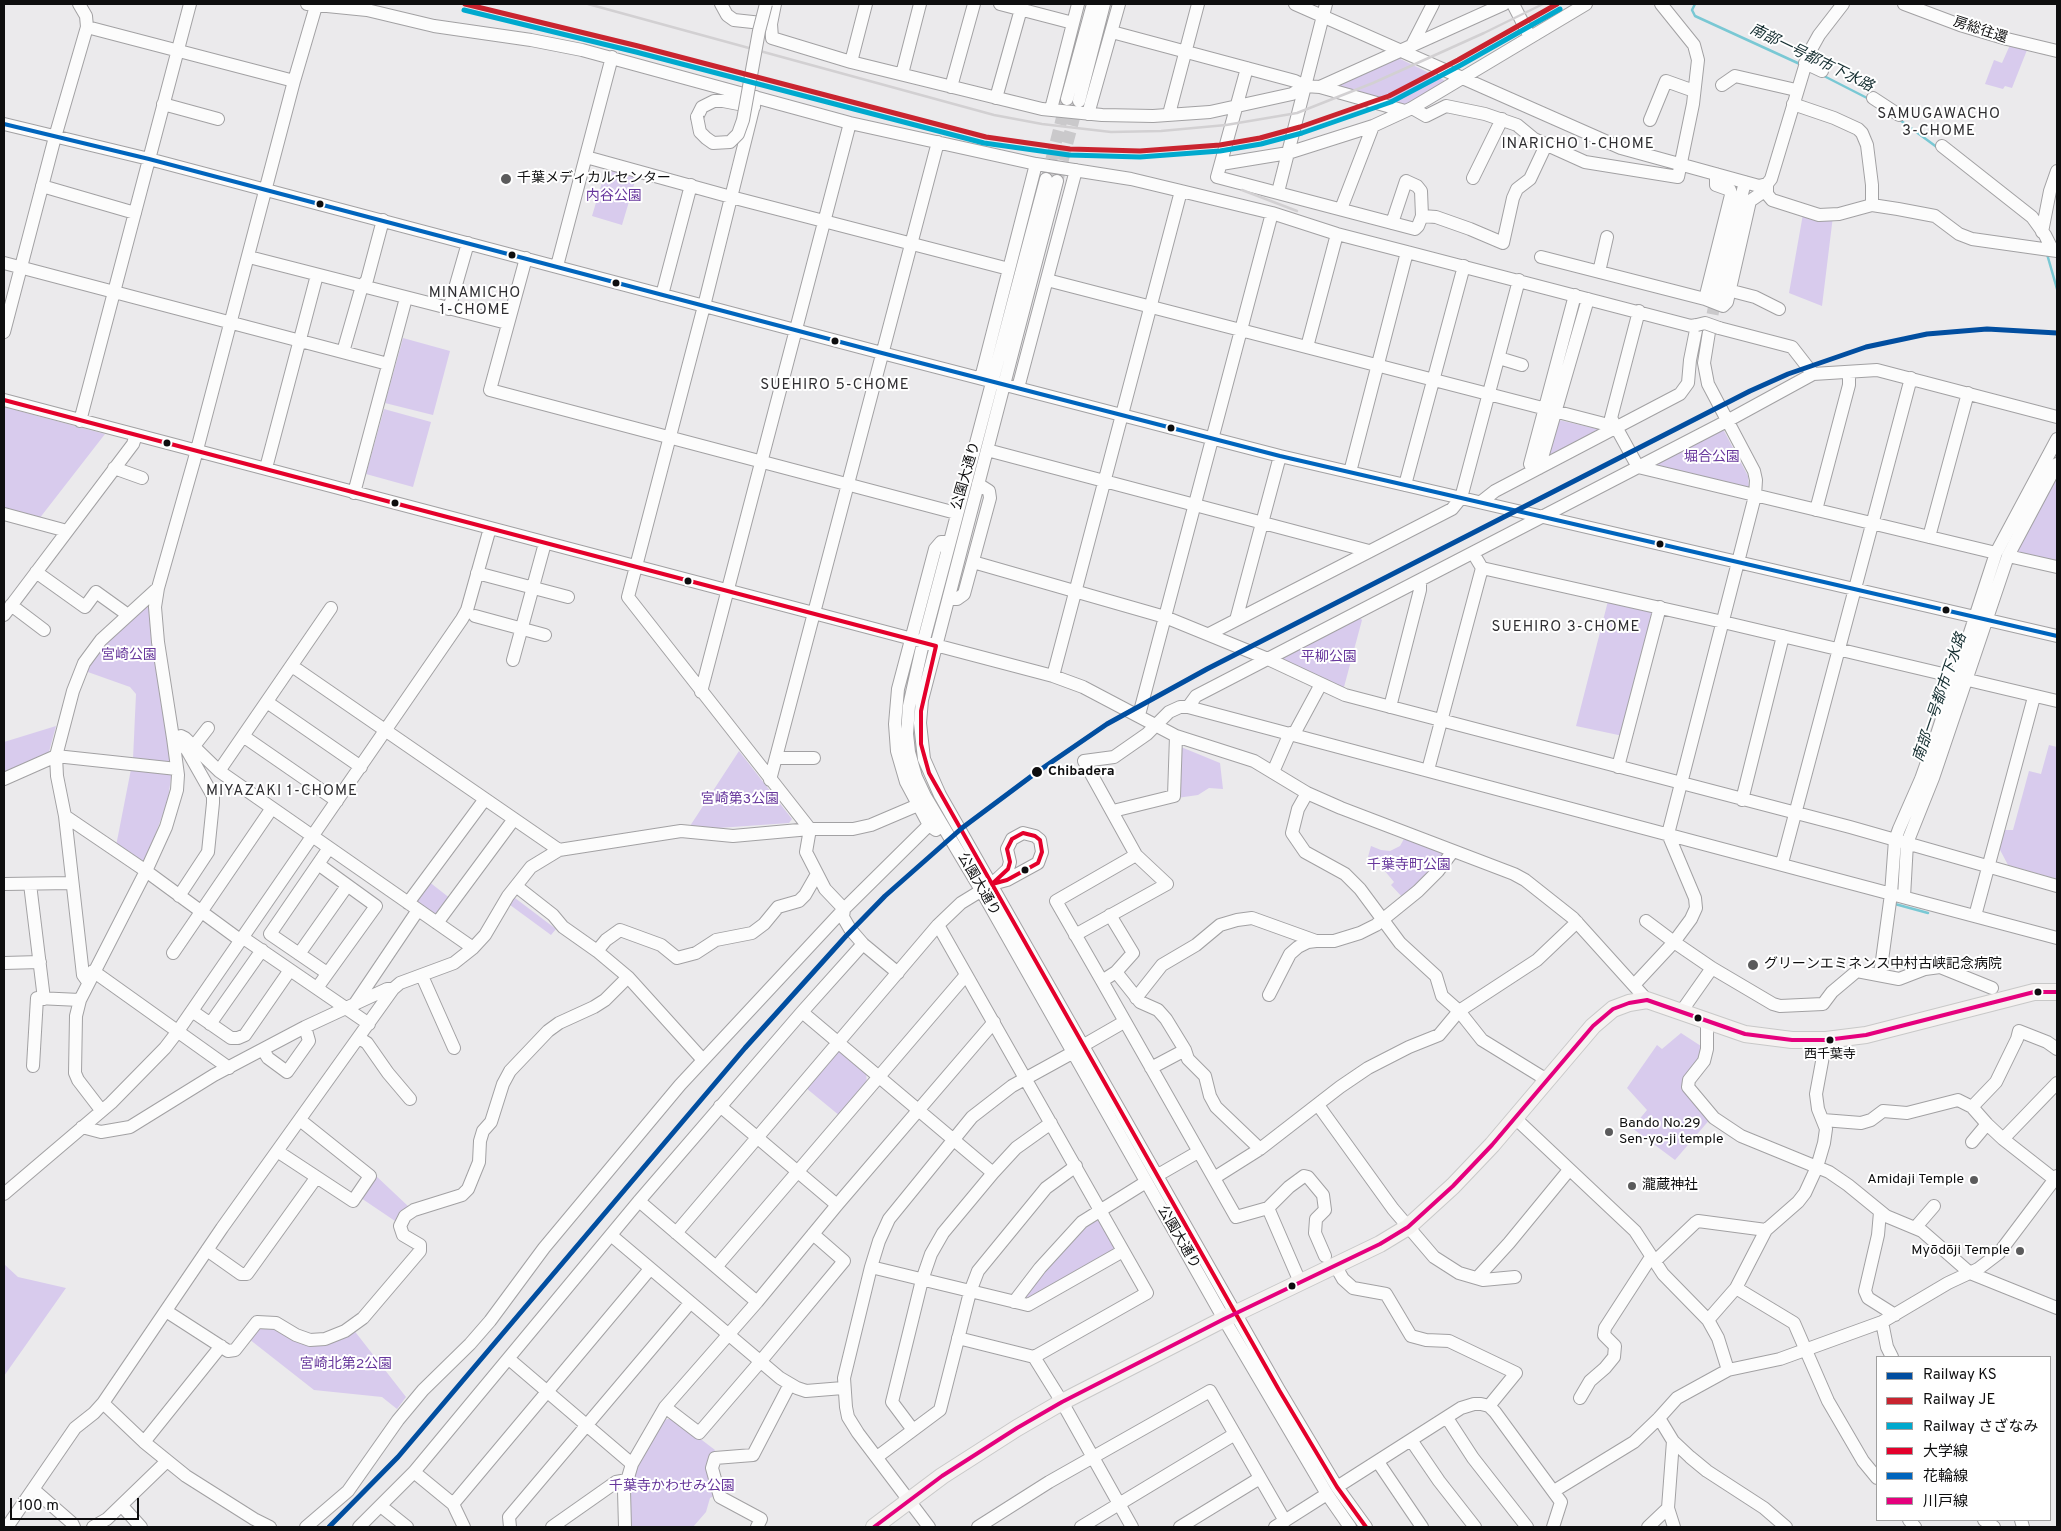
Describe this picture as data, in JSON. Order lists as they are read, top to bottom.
{
  "streets": {
    "street": ["房総往還", "公園大通り"]
  },
  "districts": [
    "SAMUGAWACHO 3-CHOME",
    "INARICHO 1-CHOME",
    "MINAMICHO 1-CHOME",
    "SUEHIRO 5-CHOME",
    "SUEHIRO 3-CHOME",
    "MIYAZAKI 1-CHOME"
  ],
  "water": ["南部一号都市下水路"],
  "parks": [
    "内谷公園",
    "堀合公園",
    "宮崎公園",
    "平柳公園",
    "宮崎第3公園",
    "千葉寺町公園",
    "宮崎北第2公園",
    "千葉寺かわせみ公園"
  ],
  "places": [
    "千葉メディカルセンター",
    "Chibadera",
    "グリーンエミネンス中村古峡記念病院",
    "西千葉寺",
    "Bando No.29 Sen-yo-ji temple",
    "Amidaji Temple",
    "瀧蔵神社",
    "Myōdōji Temple"
  ],
  "lines": [
    "rail line JE",
    "rail line さざなみ",
    "transit line 花輪線",
    "rail line KS",
    "transit line 大学線",
    "transit line 川戸線"
  ],
  "legend": [
    "Railway KS",
    "Railway JE",
    "Railway さざなみ",
    "大学線",
    "花輪線",
    "川戸線"
  ],
  "scale_bar": "100 m"
}
